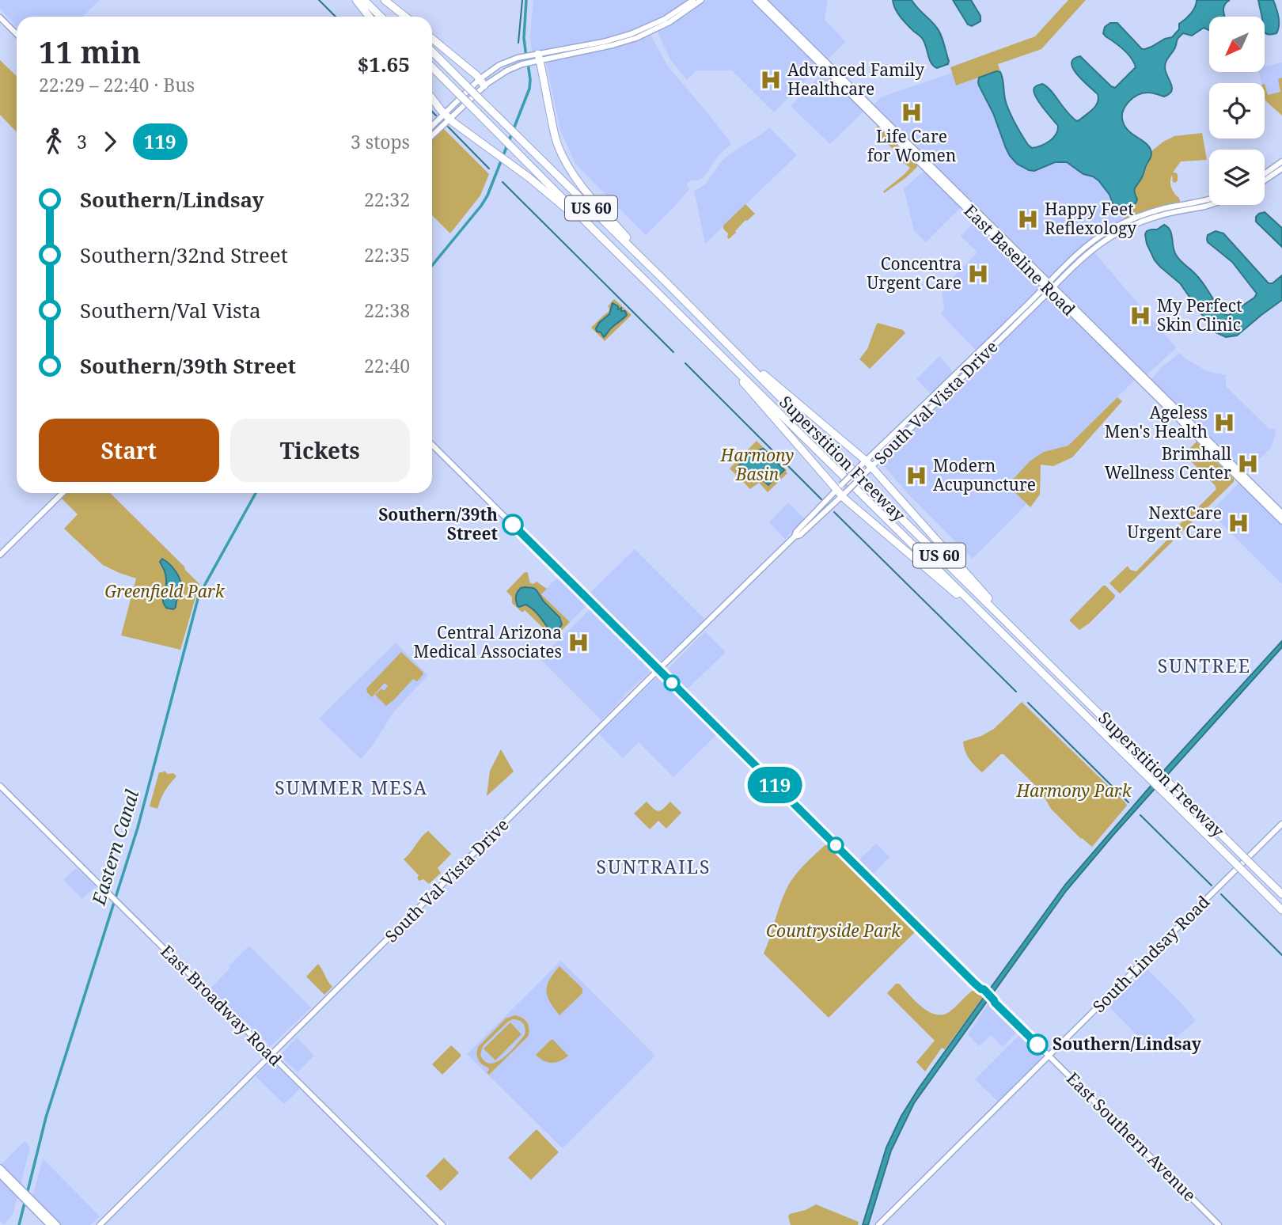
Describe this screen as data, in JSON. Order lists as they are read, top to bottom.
{
  "streets": {
    "highway": ["US 60", "Superstition Freeway"],
    "main road": [
      "East Baseline Road",
      "South Val Vista Drive",
      "South Lindsay Road",
      "East Broadway Road",
      "East Southern Avenue"
    ]
  },
  "crossings": [
    ["US 60", "Superstition Freeway"],
    ["East Baseline Road", "South Val Vista Drive"],
    ["South Val Vista Drive", "East Broadway Road"],
    ["South Val Vista Drive", "East Southern Avenue"],
    ["South Lindsay Road", "East Southern Avenue"]
  ],
  "districts": ["SUNTREE", "SUMMER MESA", "SUNTRAILS"],
  "water": ["Eastern Canal"],
  "parks": [
    "Harmony Basin",
    "Greenfield Park",
    "Harmony Park",
    "Countryside Park"
  ],
  "places": {
    "hospital": [
      "Advanced Family Healthcare",
      "Life Care for Women",
      "Happy Feet Reflexology",
      "Concentra Urgent Care",
      "My Perfect Skin Clinic",
      "Ageless Men's Health",
      "Brimhall Wellness Center",
      "Modern Acupuncture",
      "NextCare Urgent Care",
      "Central Arizona Medical Associates"
    ],
    "other": ["Southern/39th Street", "Southern/Lindsay"]
  },
  "lines": ["bus line 119"],
  "north": "bottom left",
  "page": {
    "on_map": "119",
    "heading": ["11 min", "22:29 – 22:40 · Bus", "$1.65"],
    "legs": ["3", "119", "3 stops"],
    "list": [
      {
        "name": "Southern/Lindsay",
        "value": "22:32"
      },
      {
        "name": "Southern/32nd Street",
        "value": "22:35"
      },
      {
        "name": "Southern/Val Vista",
        "value": "22:38"
      },
      {
        "name": "Southern/39th Street",
        "value": "22:40"
      }
    ],
    "buttons": ["Start", "Tickets"]
  }
}
